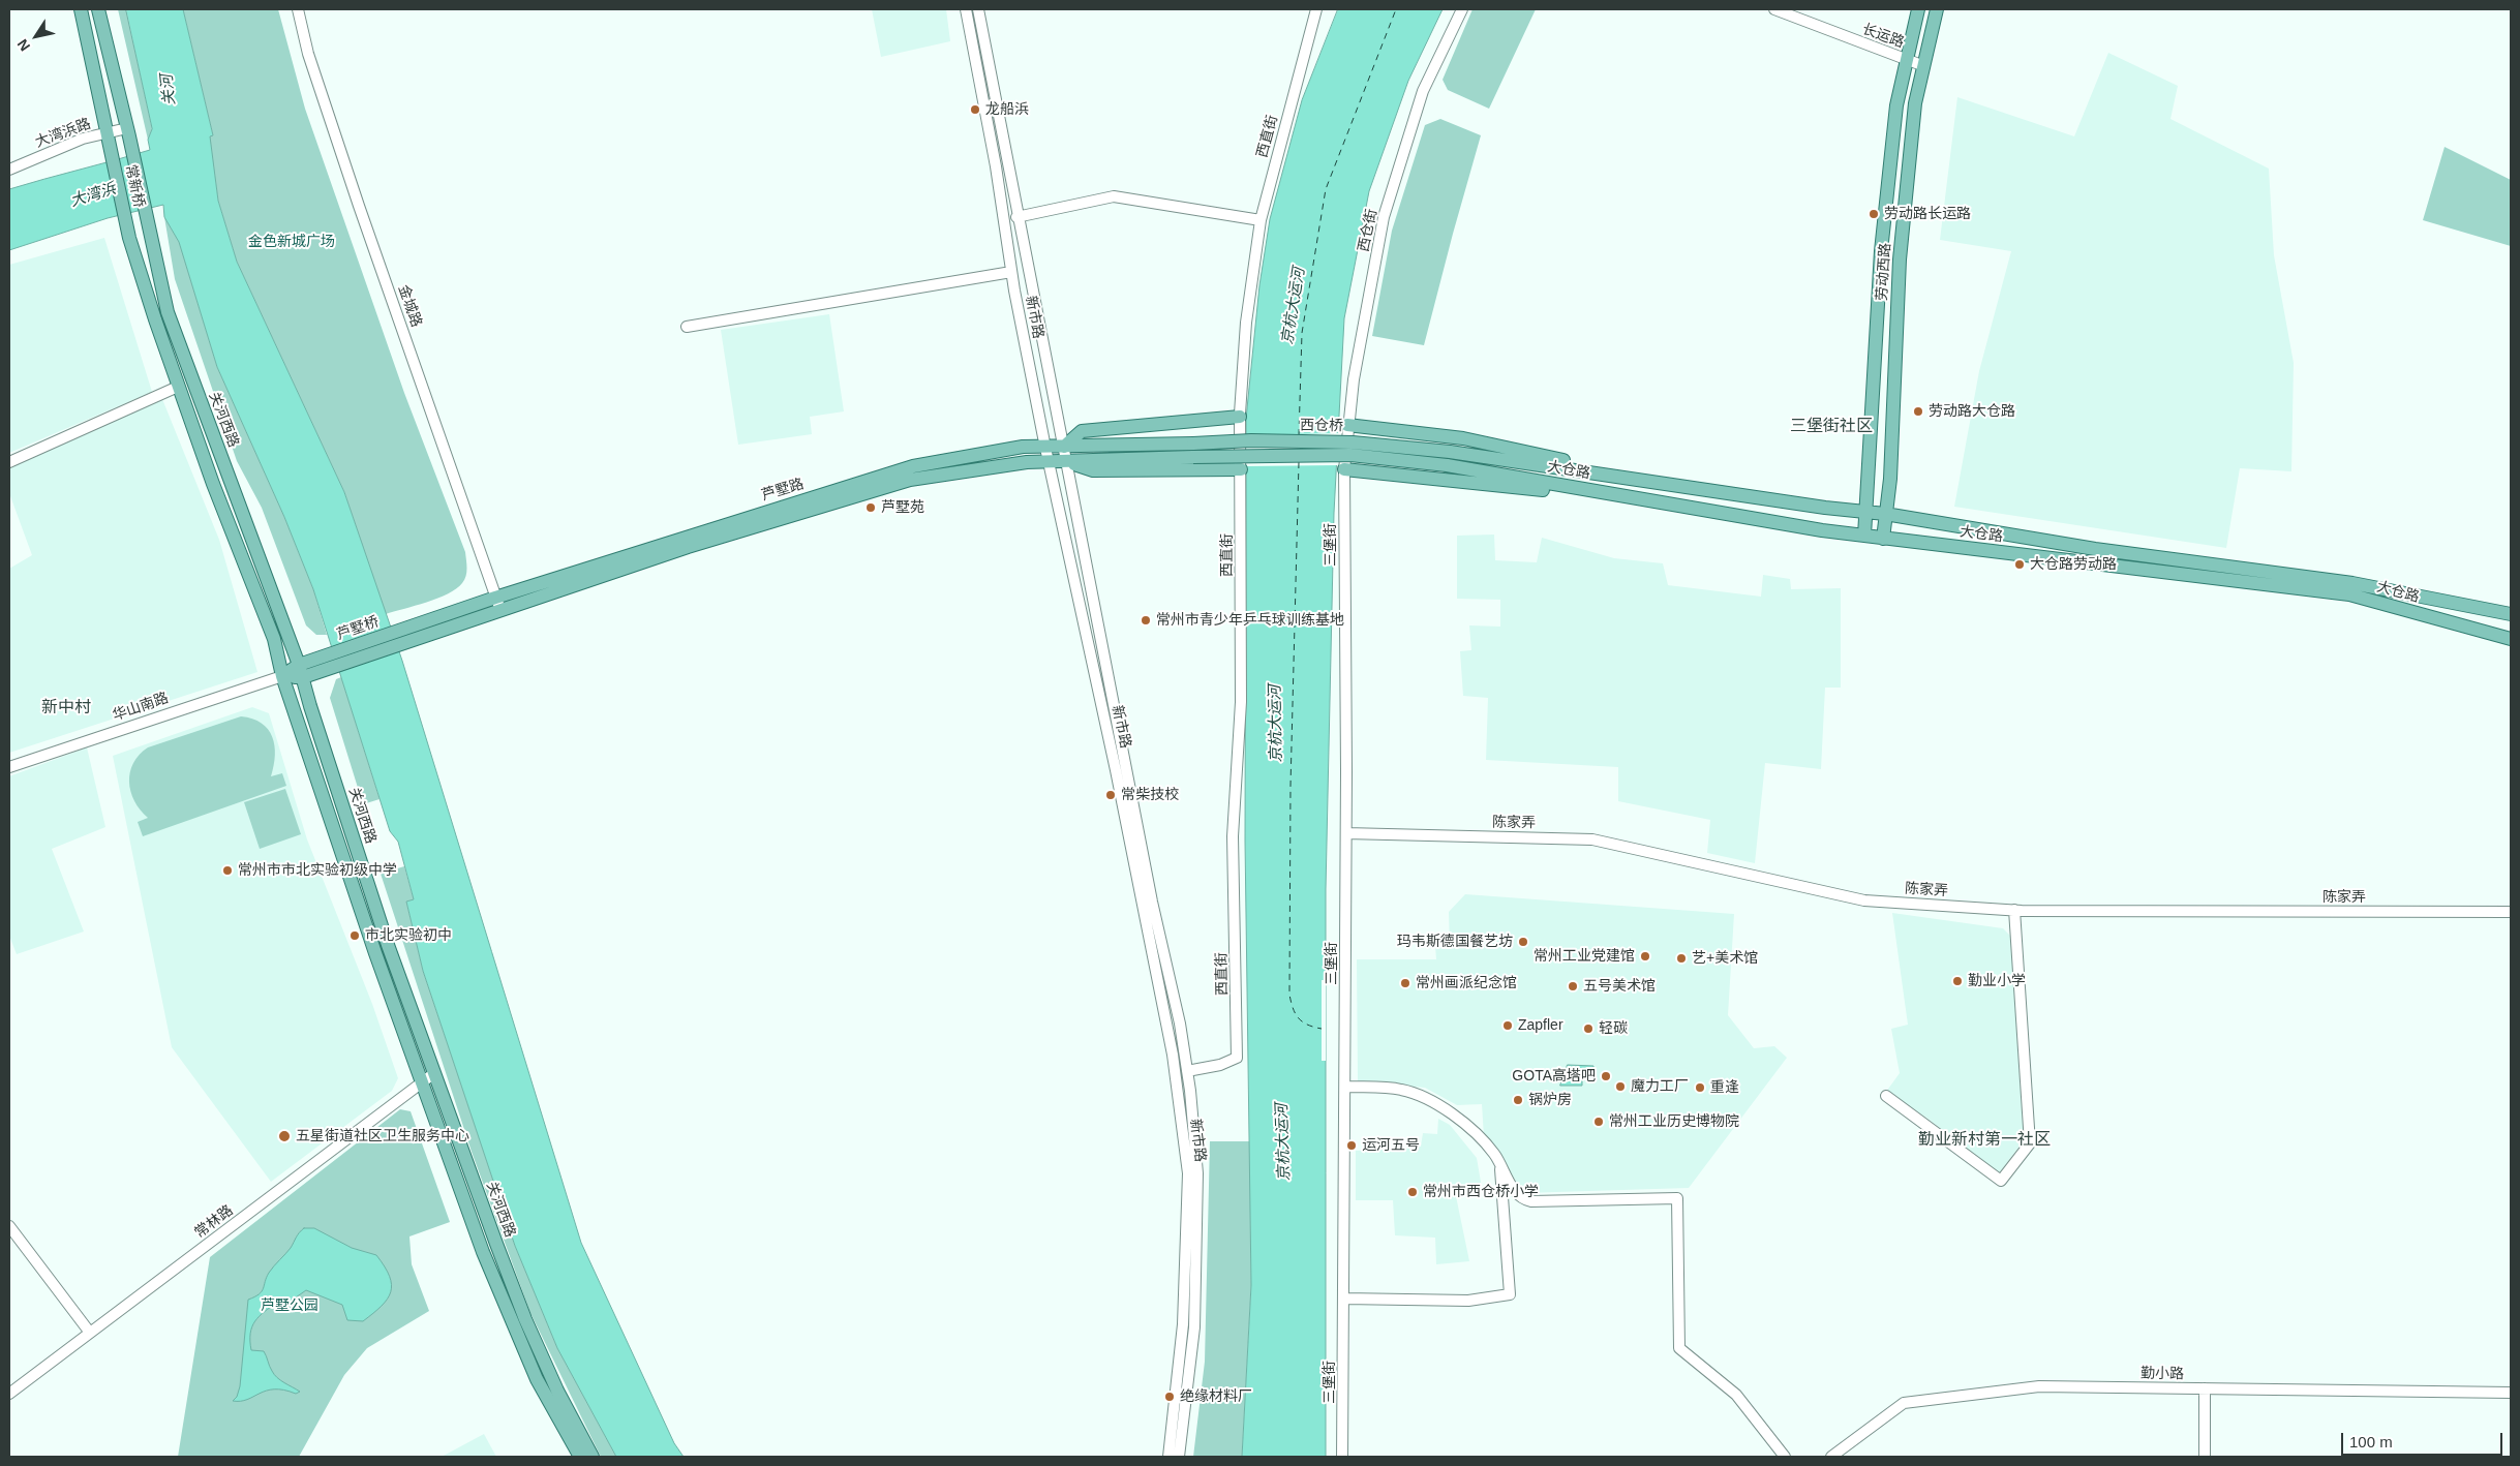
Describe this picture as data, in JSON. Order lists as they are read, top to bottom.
{
  "streets": {
    "main road": [
      "常新桥",
      "劳动西路",
      "关河西路",
      "西仓桥",
      "大仓路",
      "芦墅路",
      "芦墅桥"
    ],
    "street": [
      "长运路",
      "大湾浜路",
      "西直街",
      "西仓街",
      "金城路",
      "新市路",
      "三堡街",
      "华山南路",
      "陈家弄",
      "常林路",
      "勤小路"
    ]
  },
  "crossings": [
    ["长运路", "劳动西路"],
    ["大湾浜路", "常新桥"],
    ["西直街", "新市路"],
    ["常新桥", "关河西路"],
    ["西仓街", "三堡街"],
    ["劳动西路", "大仓路"],
    ["金城路", "芦墅路"],
    ["新市路", "芦墅路"],
    ["关河西路", "芦墅桥"],
    ["关河西路", "常林路"],
    ["西仓桥", "大仓路"],
    ["西仓桥", "芦墅路"],
    ["芦墅路", "芦墅桥"],
    ["三堡街", "陈家弄"]
  ],
  "districts": ["三堡街社区", "新中村", "勤业新村第一社区"],
  "water": ["关河", "大湾浜", "京杭大运河"],
  "parks": ["金色新城广场", "芦墅公园"],
  "places": [
    "龙船浜",
    "劳动路长运路",
    "劳动路大仓路",
    "芦墅苑",
    "大仓路劳动路",
    "常州市青少年乒乓球训练基地",
    "常柴技校",
    "常州市市北实验初级中学",
    "市北实验初中",
    "玛韦斯德国餐艺坊",
    "常州工业党建馆",
    "艺+美术馆",
    "勤业小学",
    "常州画派纪念馆",
    "五号美术馆",
    "Zapfler",
    "轻碳",
    "GOTA高塔吧",
    "魔力工厂",
    "重逢",
    "锅炉房",
    "常州工业历史博物院",
    "五星街道社区卫生服务中心",
    "运河五号",
    "常州市西仓桥小学",
    "绝缘材料厂"
  ],
  "scale_bar": "100 m",
  "north": "bottom left"
}
